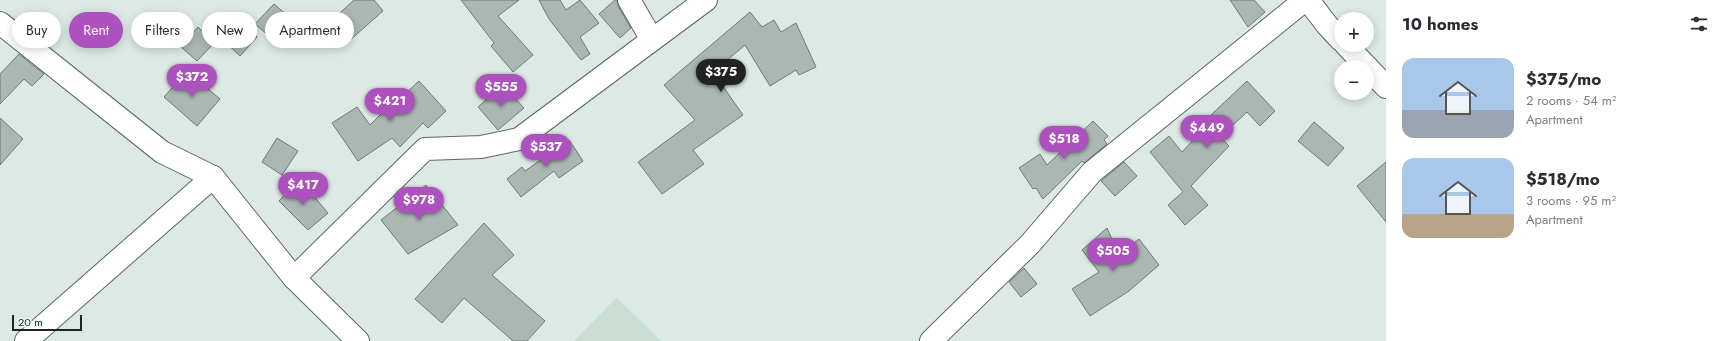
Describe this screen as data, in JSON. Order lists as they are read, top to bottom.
{
  "scale_bar": "20 m",
  "page": {
    "heading": "10 homes",
    "map_buttons": ["+", "−"],
    "chip": [
      "Buy",
      "Rent",
      "Filters",
      "New",
      "Apartment"
    ],
    "list": [
      {
        "name": "$375/mo",
        "note": "2 rooms · 54 m² · Apartment"
      },
      {
        "name": "$518/mo",
        "note": "3 rooms · 95 m² · Apartment"
      }
    ],
    "price": [
      "$375",
      "$372",
      "$555",
      "$421",
      "$449",
      "$518",
      "$537",
      "$417",
      "$978",
      "$505"
    ],
    "scale": "20 m"
  }
}
